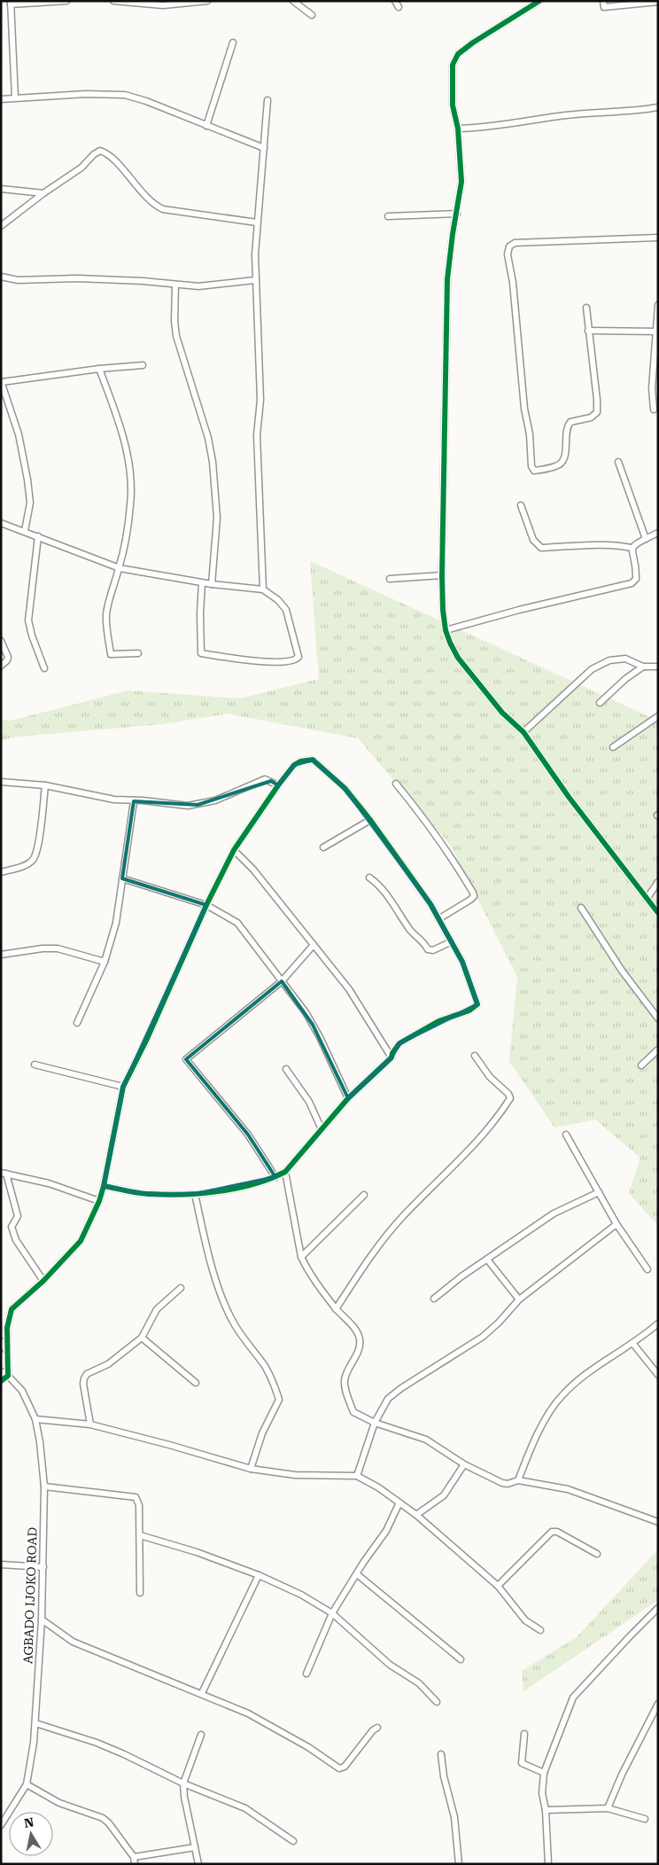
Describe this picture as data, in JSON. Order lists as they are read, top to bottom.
{
  "streets": {
    "street": ["AGBADO IJOKO ROAD"]
  },
  "north": "top"
}
